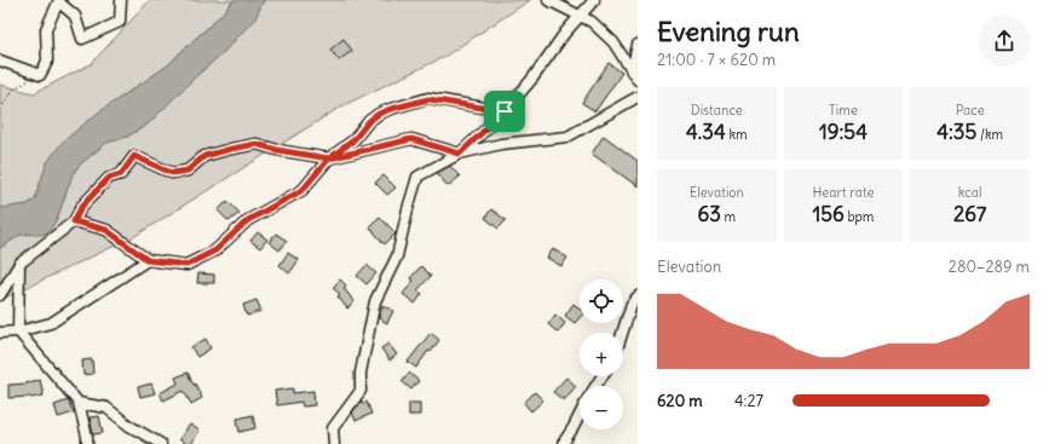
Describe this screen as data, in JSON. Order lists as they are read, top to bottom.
{
  "page": {
    "heading": ["Evening run", "21:00 · 7 × 620 m"],
    "stats": [
      ["Distance", "4.34 km"],
      ["Time", "19:54"],
      ["Pace", "4:35 /km"],
      ["Elevation", "63 m"],
      ["Heart rate", "156 bpm"],
      ["kcal", "267"]
    ],
    "chart": ["Elevation", "280–289 m"],
    "map_buttons": ["+", "−"],
    "list": [
      {
        "name": "620 m",
        "note": "4:27"
      }
    ]
  }
}
